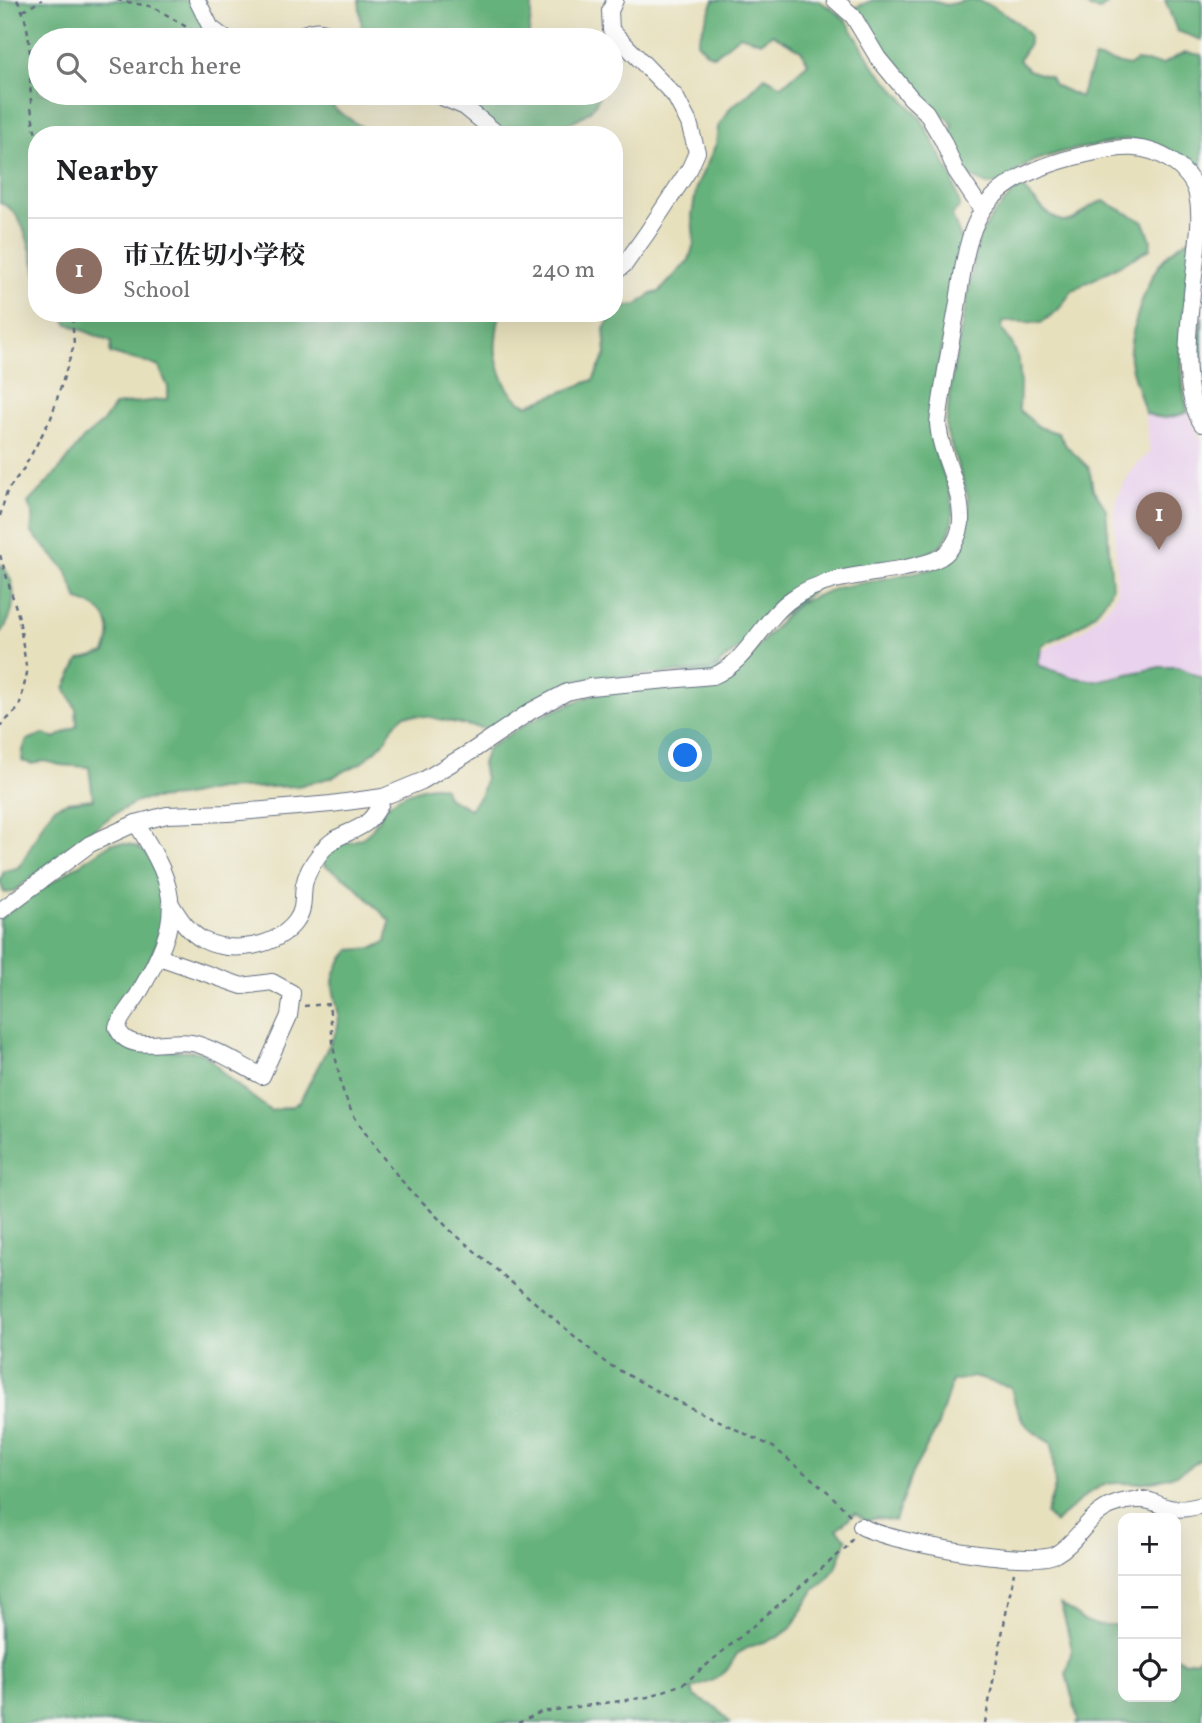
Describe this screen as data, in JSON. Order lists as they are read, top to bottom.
{
  "page": {
    "search": "Search here",
    "heading": "Nearby",
    "list": [
      {
        "mark": "1",
        "name": "市立佐切小学校",
        "note": "School",
        "value": "240 m"
      }
    ],
    "pins": "1",
    "map_buttons": ["+", "−"]
  }
}
